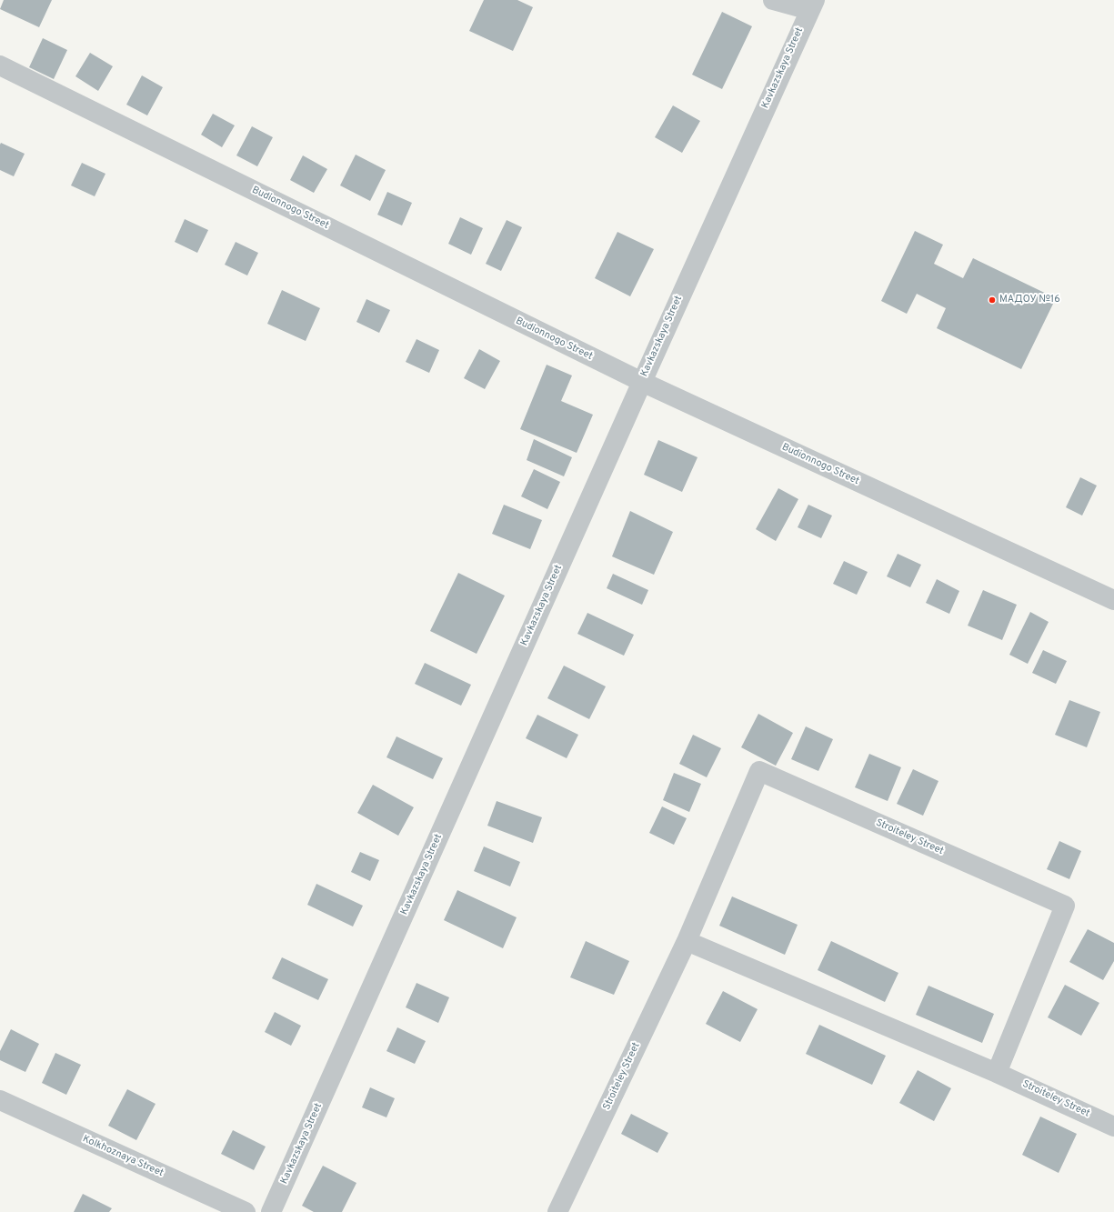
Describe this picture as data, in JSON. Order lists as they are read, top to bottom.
{
  "streets": {
    "street": [
      "Kavkazskaya Street",
      "Budionnogo Street",
      "Stroiteley Street",
      "Kolkhoznaya Street"
    ]
  },
  "crossings": [
    ["Kavkazskaya Street", "Budionnogo Street"]
  ],
  "places": ["МАДОУ №16"]
}
